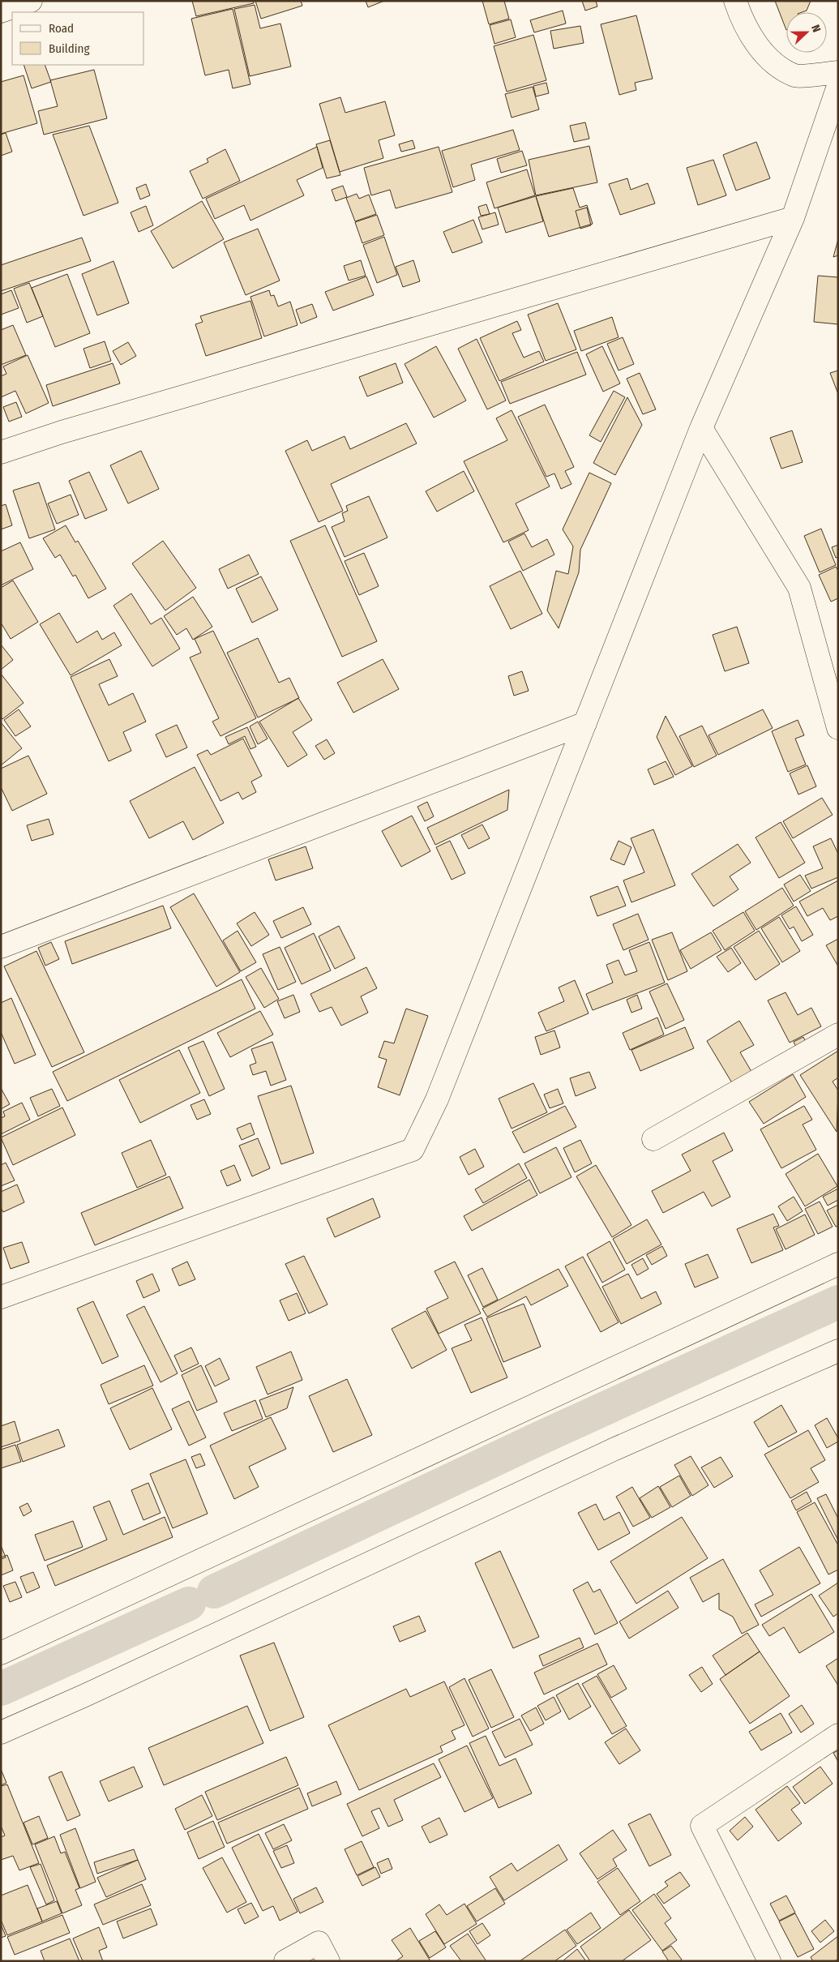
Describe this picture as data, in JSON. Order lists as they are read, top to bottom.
{
  "legend": ["Road", "Building"],
  "north": "right"
}
